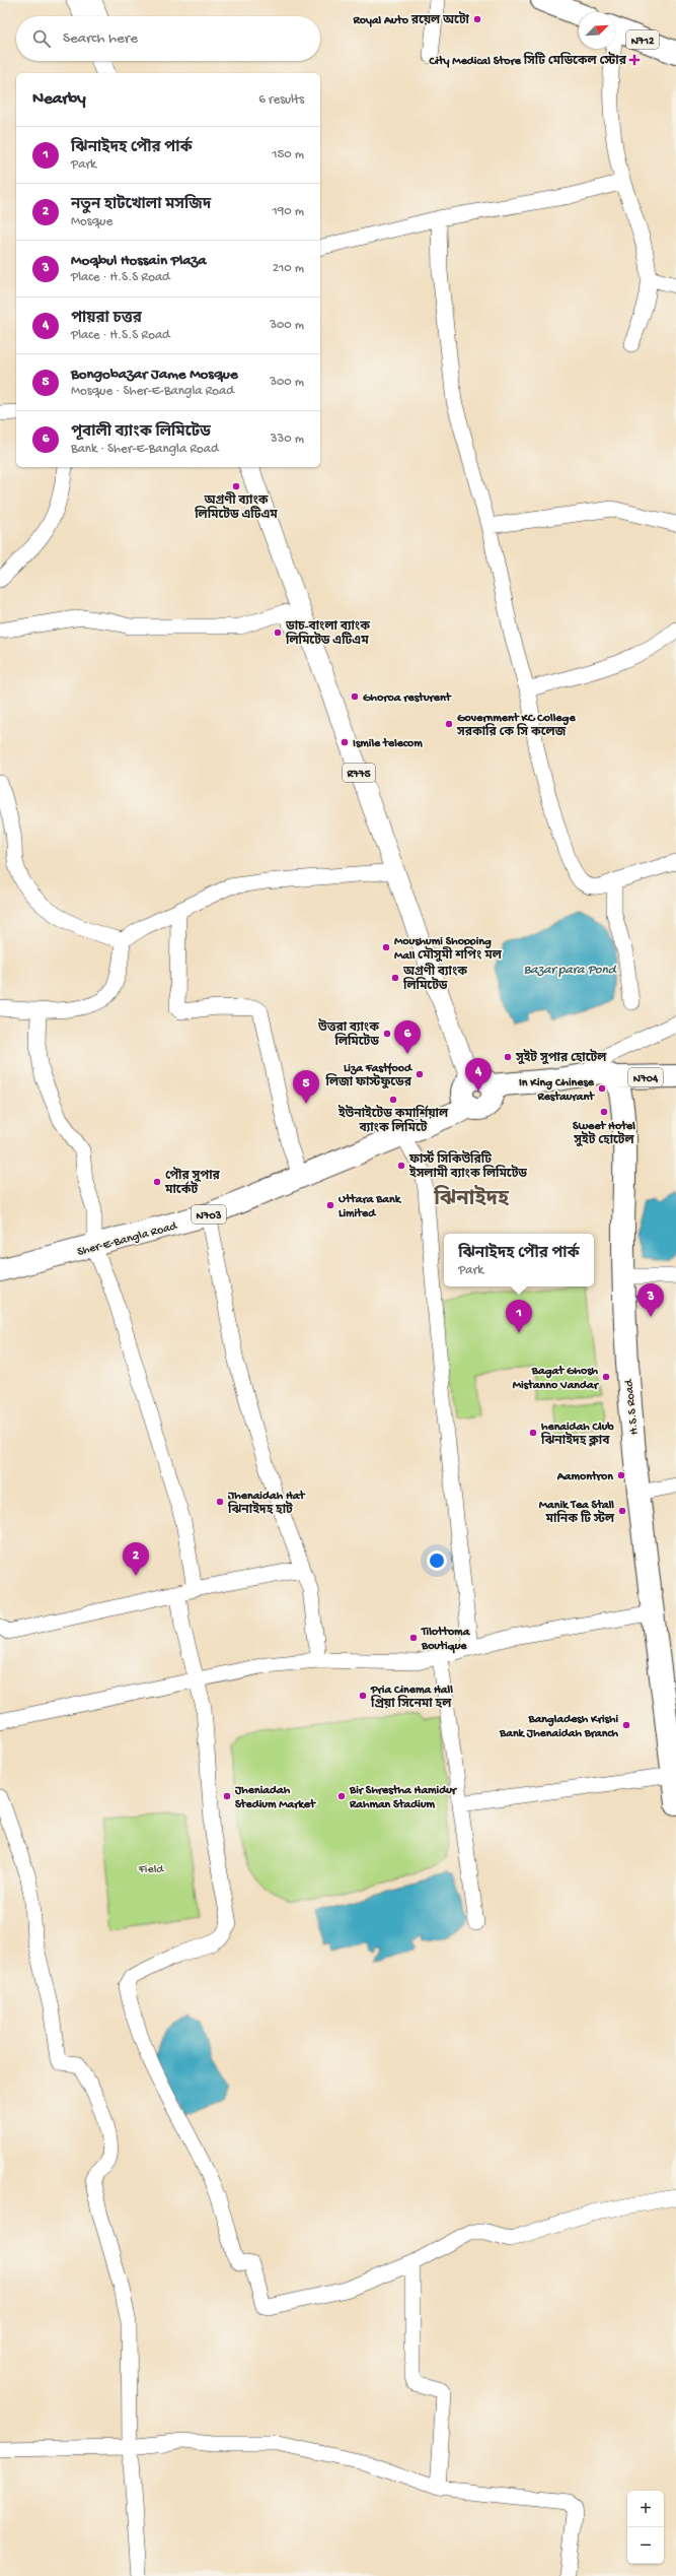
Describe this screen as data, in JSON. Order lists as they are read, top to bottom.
{
  "streets": {
    "highway": [
      "N712",
      "N704",
      "N703",
      "Sher-E-Bangla Road",
      "H.S.S Road"
    ],
    "main road": ["R775"]
  },
  "crossings": [
    ["R775", "N703"],
    ["R775", "Sher-E-Bangla Road"],
    ["N704", "N703"],
    ["N704", "H.S.S Road"],
    ["N703", "Sher-E-Bangla Road"],
    ["N703", "H.S.S Road"]
  ],
  "districts": ["ঝিনাইদহ"],
  "water": ["Bazar para Pond"],
  "parks": ["Field"],
  "places": {
    "other": [
      "Royal Auto রয়েল অটো",
      "অগ্রণী ব্যাংক লিমিটেড এটিএম",
      "ডাচ-বাংলা ব্যাংক লিমিটেড এটিএম",
      "Ghoroa resturent",
      "Government KC College সরকারি কে সি কলেজ",
      "Ismile telecom",
      "Moushumi Shopping Mall মৌসুমী শপিং মল",
      "অগ্রণী ব্যাংক লিমিটেড",
      "উত্তরা ব্যাংক লিমিটেড",
      "সুইট সুপার হোটেল",
      "Liza Fastfood লিজা ফাস্টফুডের",
      "In King Chinese Restaurant",
      "ইউনাইটেড কমার্শিয়াল ব্যাংক লিমিটে",
      "Sweet Hotel সুইট হোটেল",
      "ফার্স্ট সিকিউরিটি ইসলামী ব্যাংক লিমিটেড",
      "পৌর সুপার মার্কেট",
      "Uttara Bank Limited",
      "Bagat Ghosh Mistanno Vandar",
      "henaidah Club ঝিনাইদহ ক্লাব",
      "Aamontron",
      "Jhenaidah Hat ঝিনাইদহ হাট",
      "Manik Tea Stall মানিক টি স্টল",
      "Tilottoma Boutique",
      "Pria Cinema Hall প্রিয়া সিনেমা হল",
      "Bangladesh Krishi Bank Jhenaidah Branch",
      "Jheniadah Stedium Market",
      "Bir Shrestha Hamidur Rahman Stadium"
    ],
    "health": ["City Medical Store সিটি মেডিকেল স্টোর"]
  },
  "north": "top right",
  "page": {
    "search": "Search here",
    "heading": ["Nearby", "6 results"],
    "list": [
      {
        "mark": "1",
        "name": "ঝিনাইদহ পৌর পার্ক",
        "note": "Park",
        "value": "150 m"
      },
      {
        "mark": "2",
        "name": "নতুন হাটখোলা মসজিদ",
        "note": "Mosque",
        "value": "190 m"
      },
      {
        "mark": "3",
        "name": "Moqbul Hossain Plaza",
        "note": "Place · H.S.S Road",
        "value": "210 m"
      },
      {
        "mark": "4",
        "name": "পায়রা চত্তর",
        "note": "Place · H.S.S Road",
        "value": "300 m"
      },
      {
        "mark": "5",
        "name": "Bongobazar Jame Mosque",
        "note": "Mosque · Sher-E-Bangla Road",
        "value": "300 m"
      },
      {
        "mark": "6",
        "name": "পূবালী ব্যাংক লিমিটেড",
        "note": "Bank · Sher-E-Bangla Road",
        "value": "330 m"
      }
    ],
    "pins": [
      "6",
      "4",
      "5",
      "3",
      "1",
      "2"
    ],
    "popup": ["ঝিনাইদহ পৌর পার্ক", "Park"],
    "map_buttons": ["+", "−"]
  }
}
